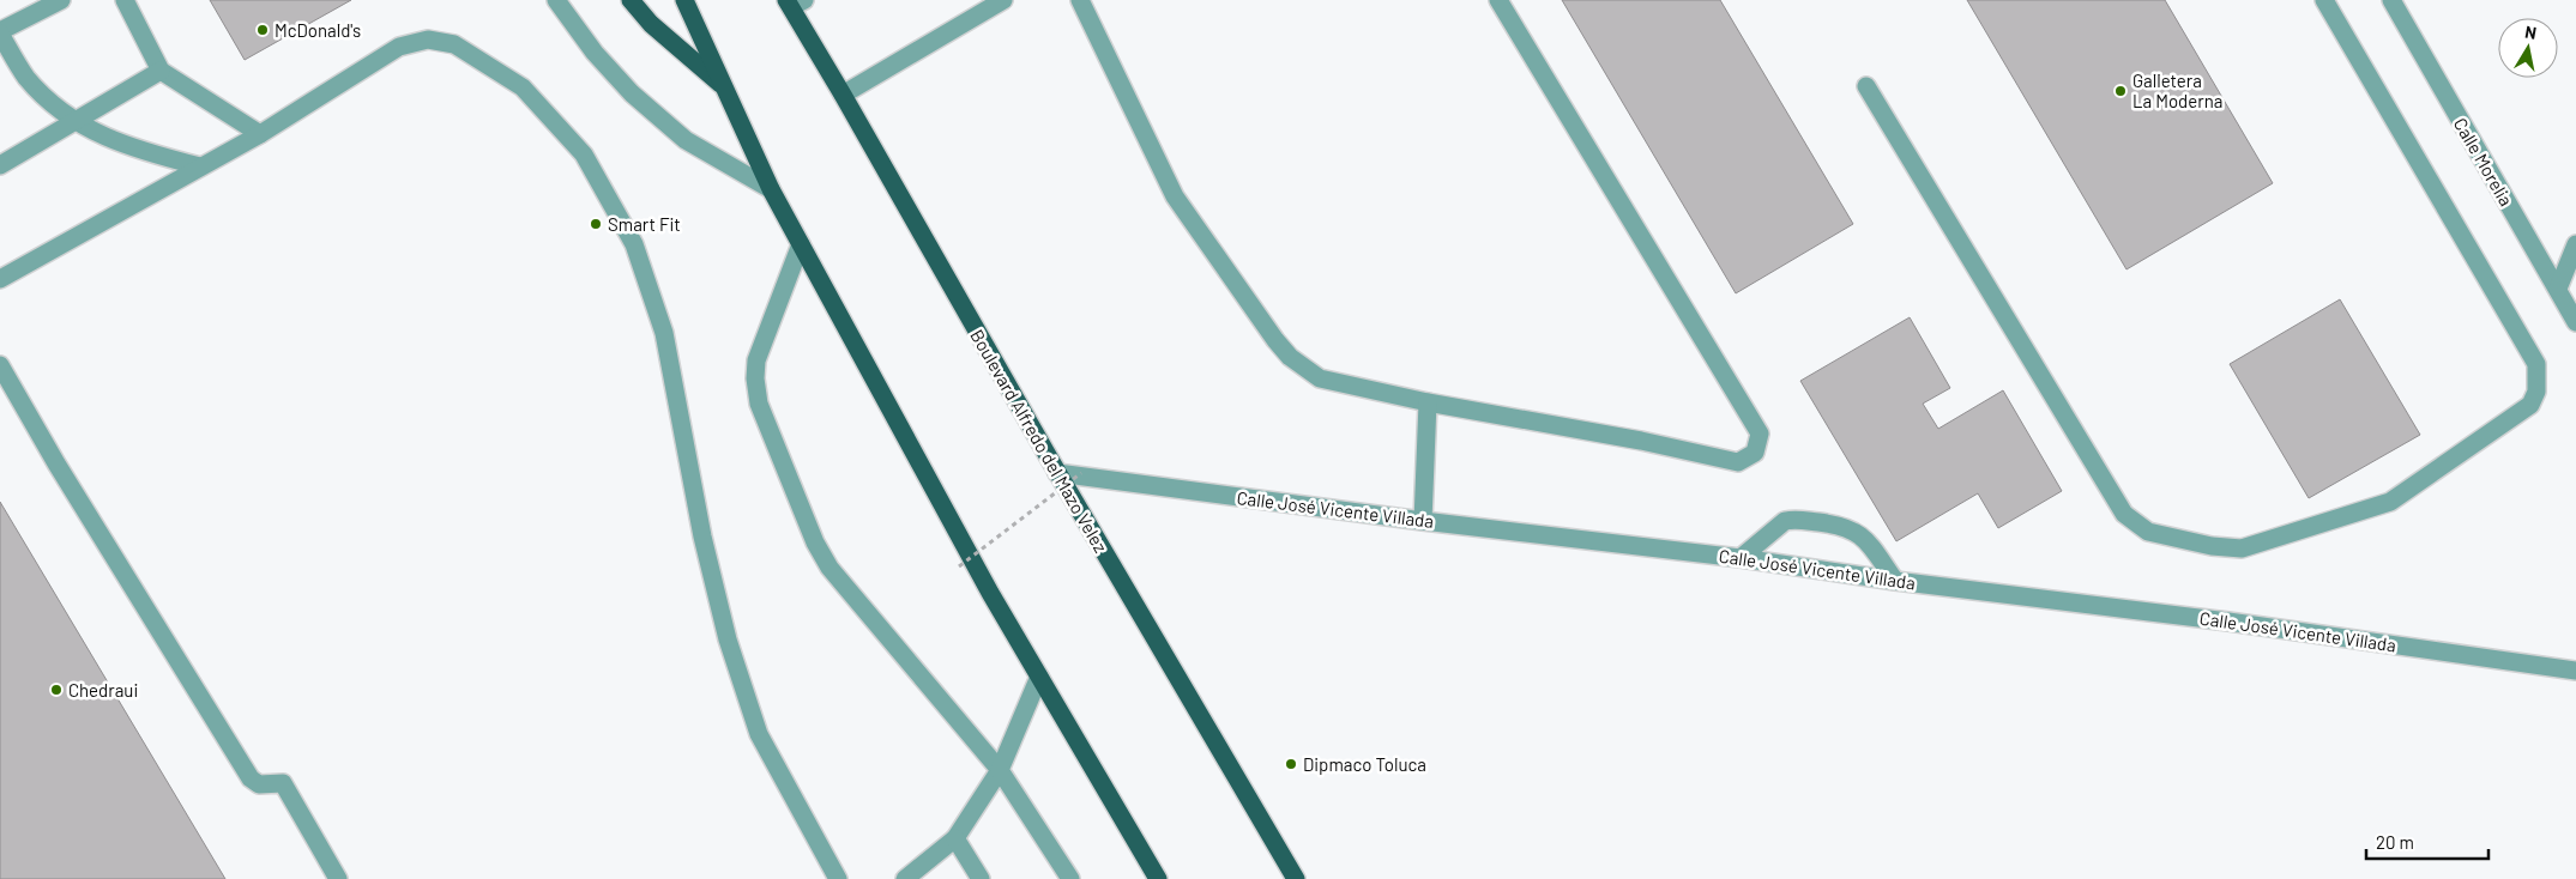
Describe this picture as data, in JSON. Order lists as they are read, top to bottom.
{
  "streets": {
    "main road": ["Boulevard Alfredo del Mazo Velez"],
    "street": ["Calle Morelia", "Calle José Vicente Villada"]
  },
  "crossings": [
    ["Boulevard Alfredo del Mazo Velez", "Calle José Vicente Villada"]
  ],
  "places": [
    "McDonald's",
    "Galletera La Moderna",
    "Smart Fit",
    "Chedraui",
    "Dipmaco Toluca"
  ],
  "scale_bar": "20 m",
  "north": "top"
}
